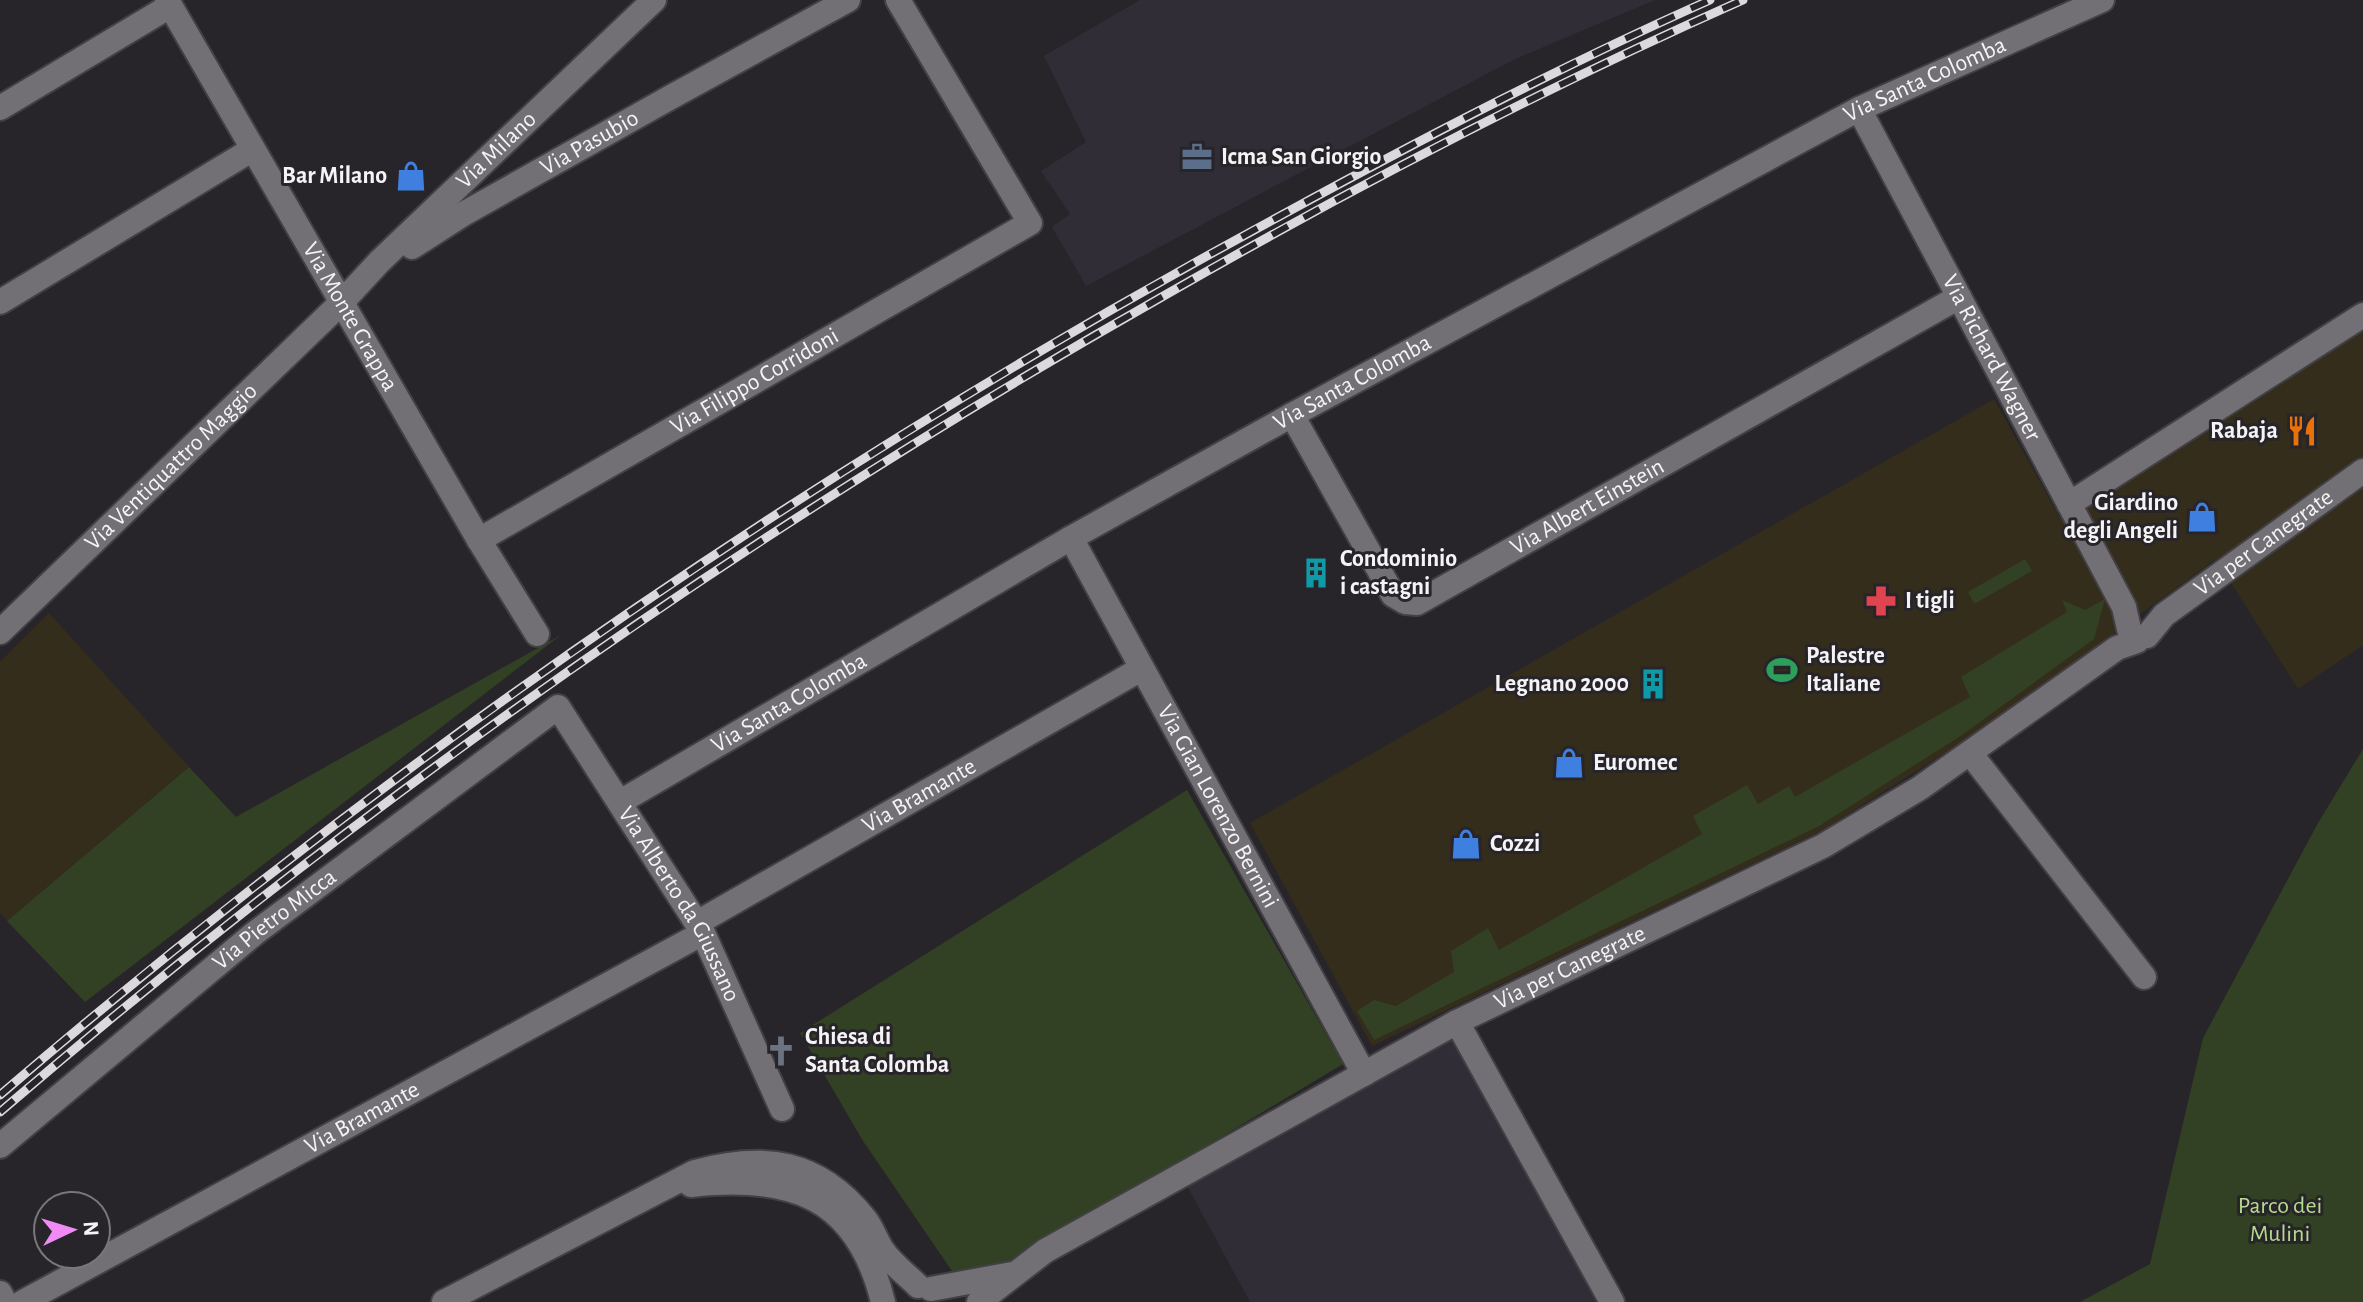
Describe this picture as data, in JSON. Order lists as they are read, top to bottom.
{
  "streets": {
    "street": [
      "Via Santa Colomba",
      "Via Pasubio",
      "Via Milano",
      "Via Monte Grappa",
      "Via Richard Wagner",
      "Via Filippo Corridoni",
      "Via Ventiquattro Maggio",
      "Via Albert Einstein",
      "Via per Canegrate",
      "Via Bramante",
      "Via Gian Lorenzo Bernini",
      "Via Alberto da Giussano",
      "Via Pietro Micca"
    ]
  },
  "crossings": [
    ["Via Santa Colomba", "Via Richard Wagner"],
    ["Via Santa Colomba", "Via Albert Einstein"],
    ["Via Santa Colomba", "Via Gian Lorenzo Bernini"],
    ["Via Santa Colomba", "Via Alberto da Giussano"],
    ["Via Pasubio", "Via Milano"],
    ["Via Pasubio", "Via Monte Grappa"],
    ["Via Pasubio", "Via Ventiquattro Maggio"],
    ["Via Milano", "Via Monte Grappa"],
    ["Via Milano", "Via Ventiquattro Maggio"],
    ["Via Monte Grappa", "Via Filippo Corridoni"],
    ["Via Monte Grappa", "Via Ventiquattro Maggio"],
    ["Via Richard Wagner", "Via Albert Einstein"],
    ["Via Richard Wagner", "Via per Canegrate"],
    ["Via per Canegrate", "Via Gian Lorenzo Bernini"],
    ["Via Bramante", "Via Gian Lorenzo Bernini"],
    ["Via Bramante", "Via Alberto da Giussano"],
    ["Via Alberto da Giussano", "Via Pietro Micca"]
  ],
  "parks": ["Parco dei Mulini"],
  "places": {
    "office": ["Icma San Giorgio"],
    "shop": [
      "Bar Milano",
      "Giardino degli Angeli",
      "Euromec",
      "Cozzi"
    ],
    "restaurant": ["Rabaja"],
    "building": ["Condominio i castagni", "Legnano 2000"],
    "pharmacy": ["I tigli"],
    "sports": ["Palestre Italiane"],
    "church": ["Chiesa di Santa Colomba"]
  },
  "north": "right"
}
